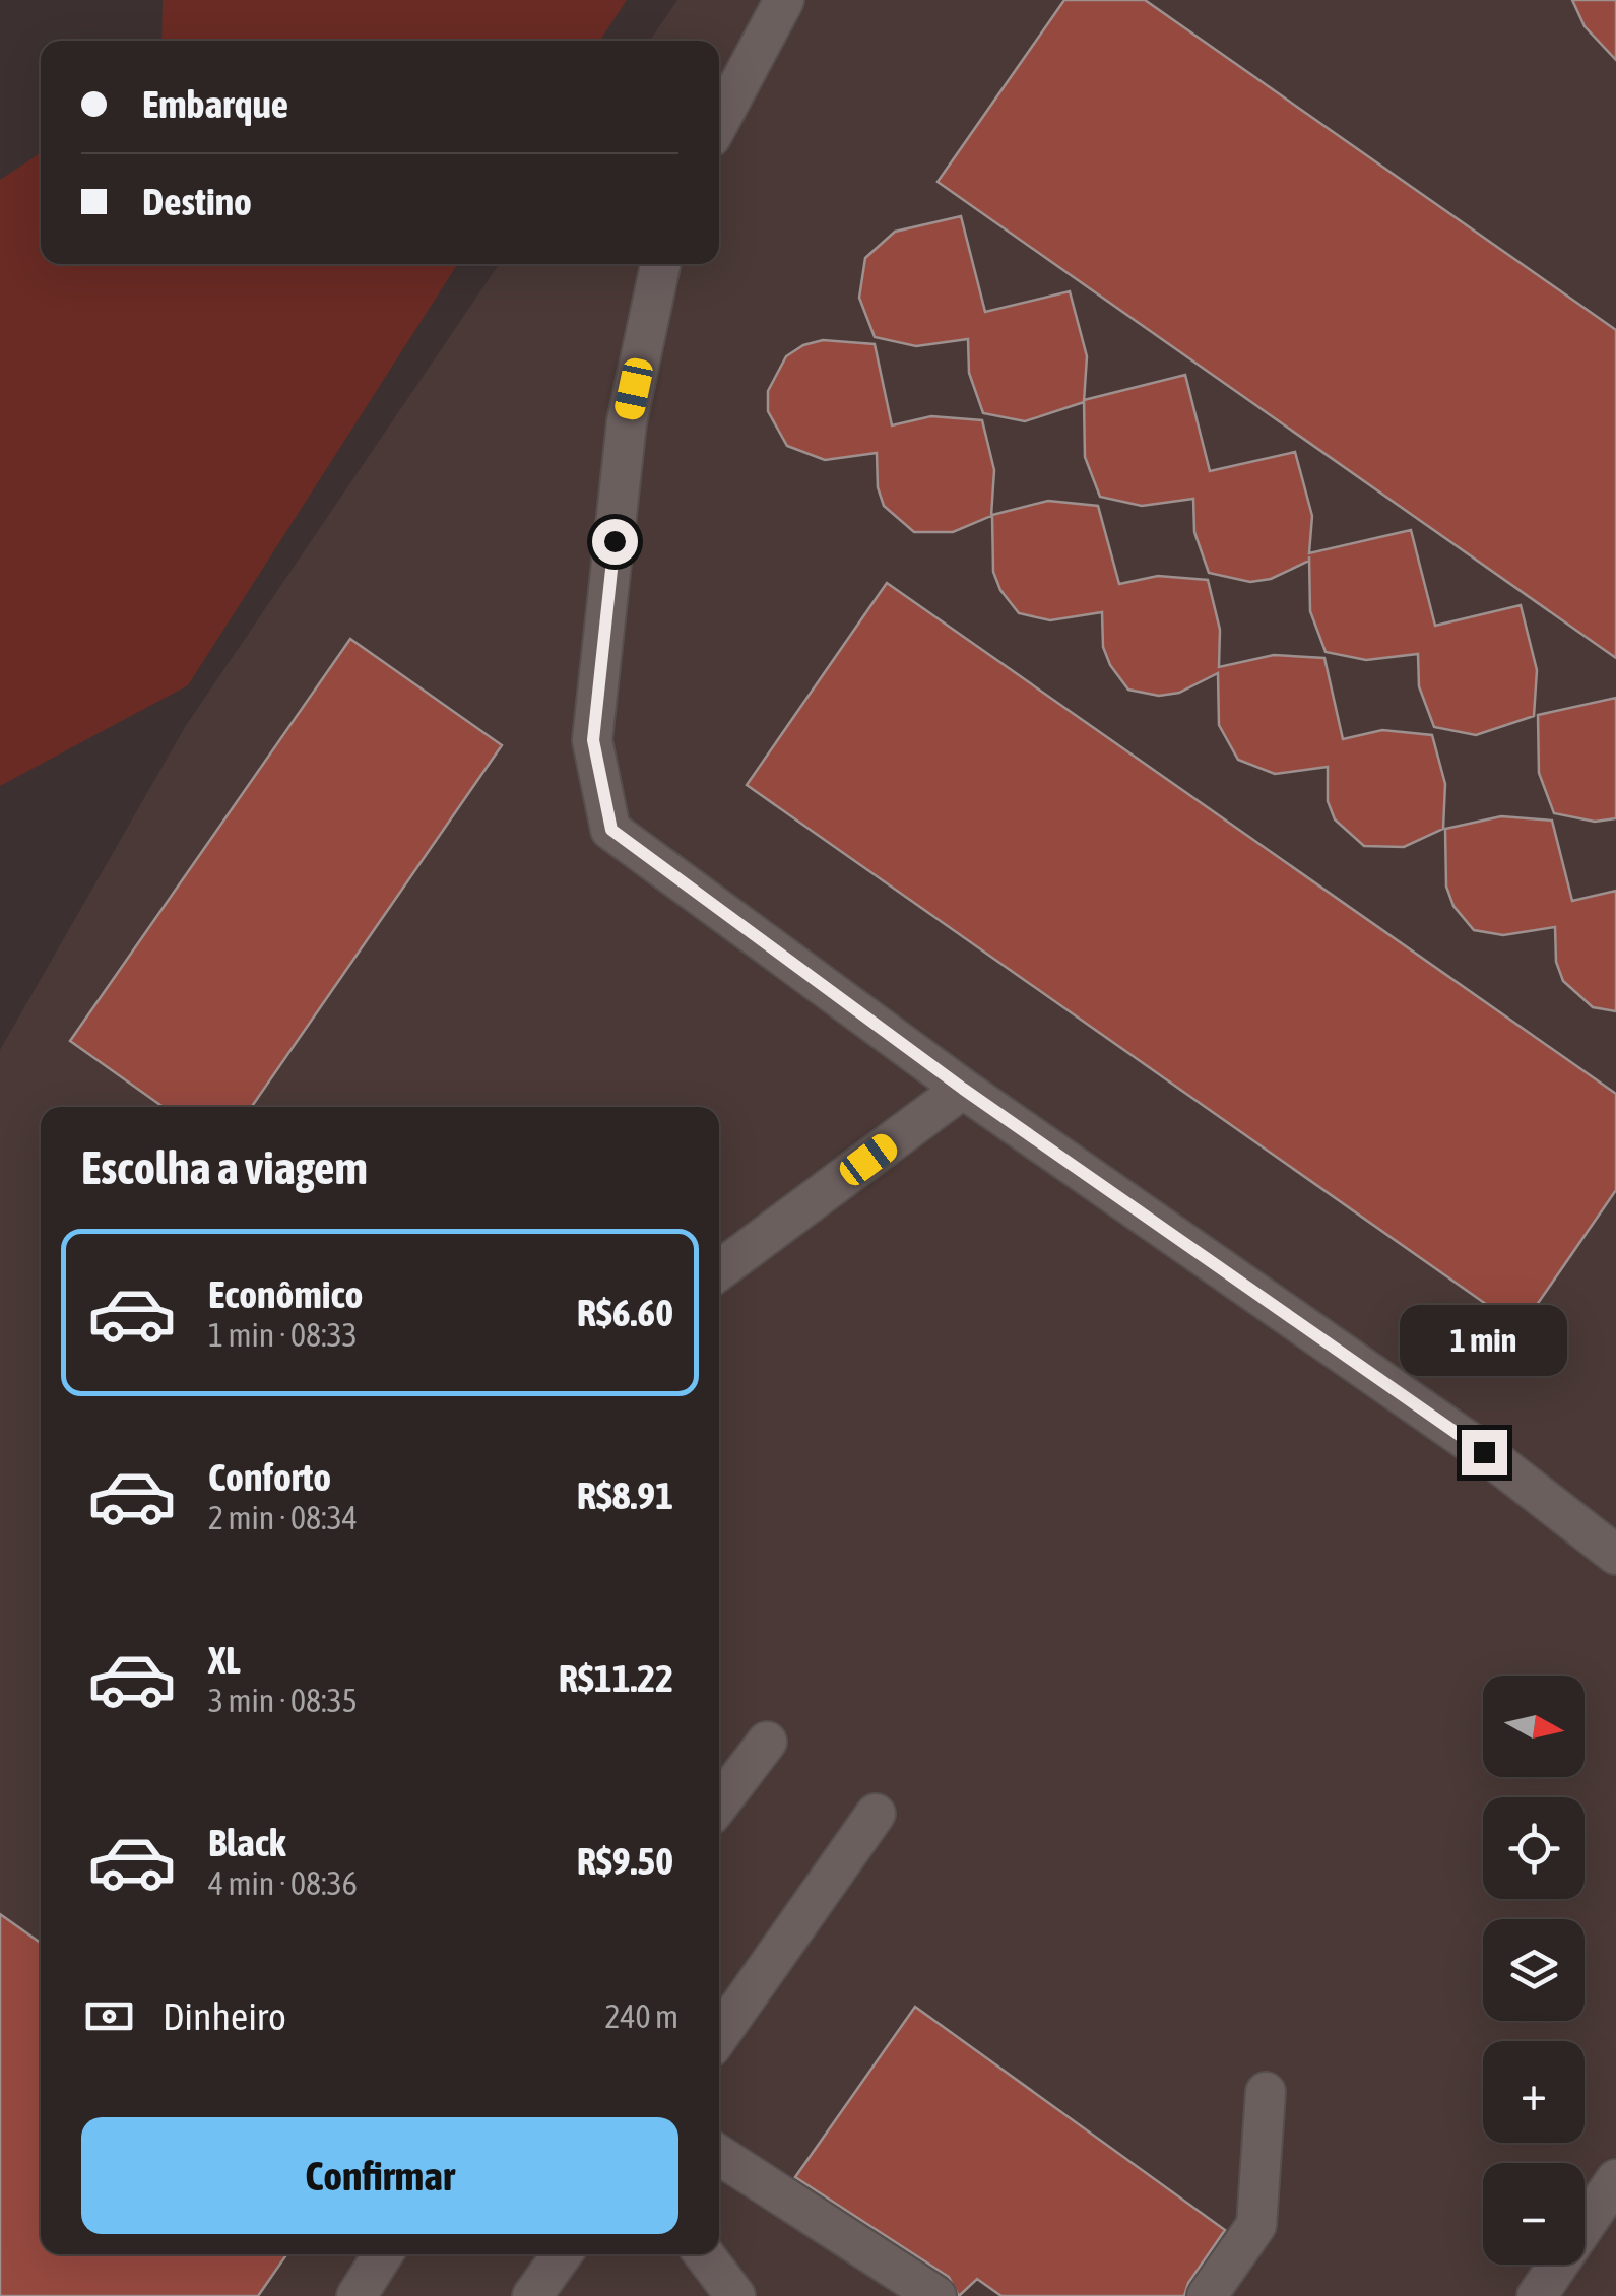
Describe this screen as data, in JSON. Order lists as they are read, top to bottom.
{
  "north": "right",
  "page": {
    "banner": ["Embarque", "Destino"],
    "heading": "Escolha a viagem",
    "list": [
      {
        "name": "Econômico",
        "note": "1 min · 08:33",
        "value": "R$6.60"
      },
      {
        "name": "Conforto",
        "note": "2 min · 08:34",
        "value": "R$8.91"
      },
      {
        "name": "XL",
        "note": "3 min · 08:35",
        "value": "R$11.22"
      },
      {
        "name": "Black",
        "note": "4 min · 08:36",
        "value": "R$9.50"
      }
    ],
    "bubble": "1 min",
    "map_buttons": ["+", "−"],
    "pay": ["Dinheiro", "240 m"],
    "buttons": "Confirmar"
  }
}
